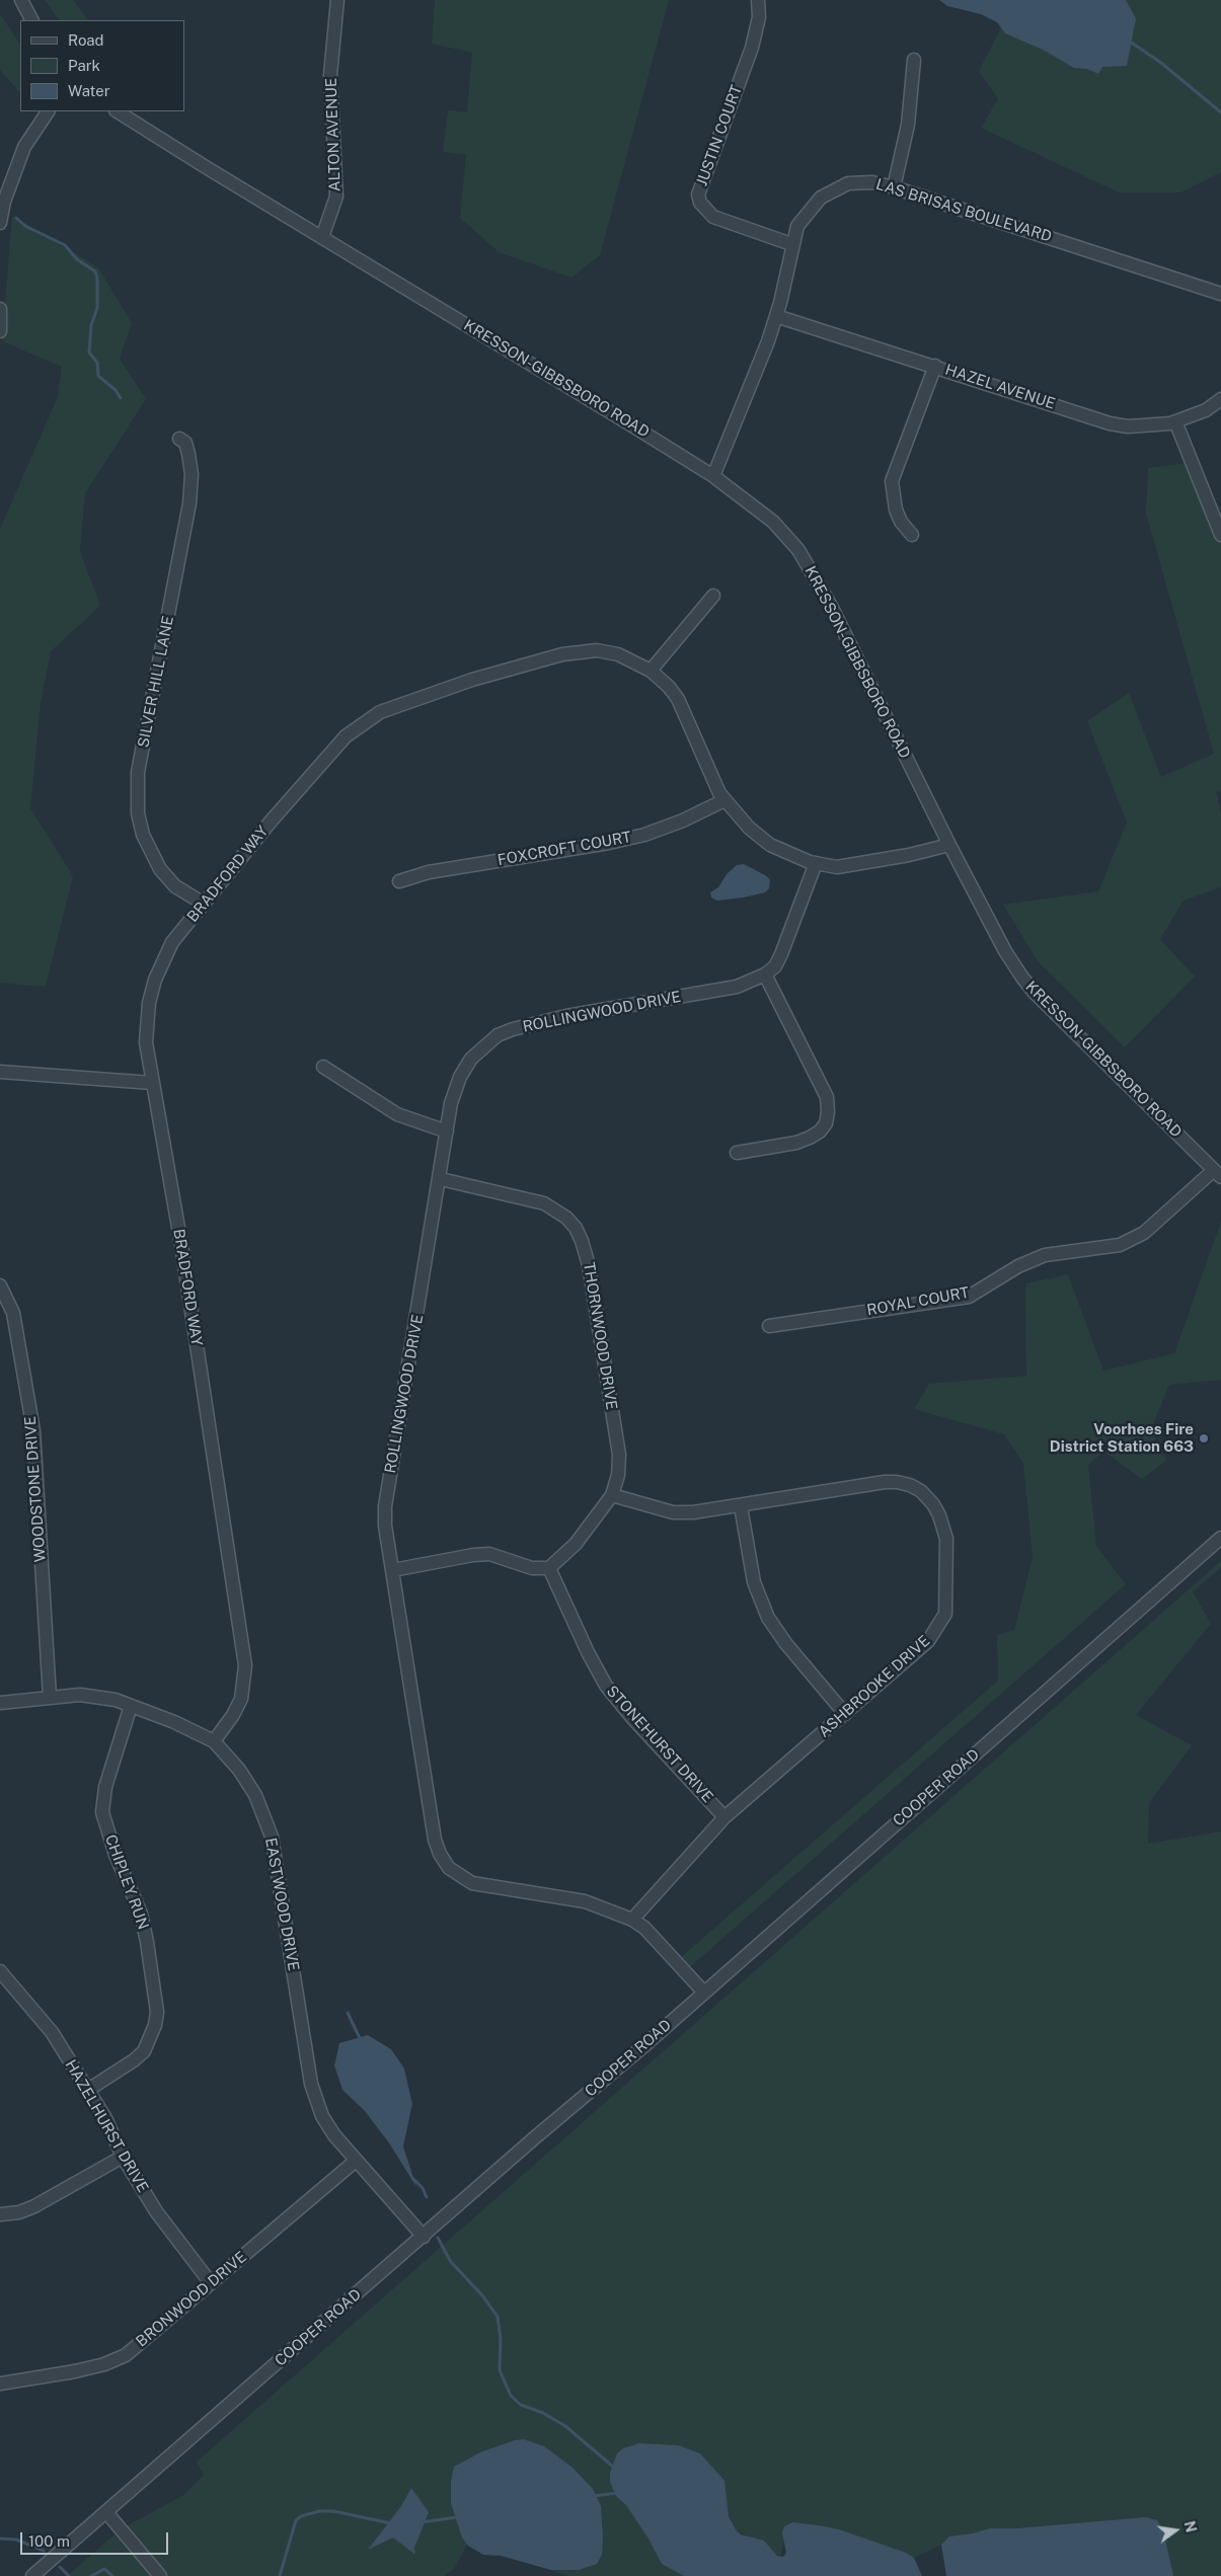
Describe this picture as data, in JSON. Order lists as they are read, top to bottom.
{
  "streets": {
    "street": [
      "ALTON AVENUE",
      "JUSTIN COURT",
      "LAS BRISAS BOULEVARD",
      "KRESSON-GIBBSBORO ROAD",
      "HAZEL AVENUE",
      "SILVER HILL LANE",
      "FOXCROFT COURT",
      "BRADFORD WAY",
      "ROLLINGWOOD DRIVE",
      "ROYAL COURT",
      "THORNWOOD DRIVE",
      "WOODSTONE DRIVE",
      "ASHBROOKE DRIVE",
      "STONEHURST DRIVE",
      "COOPER ROAD",
      "CHIPLEY RUN",
      "EASTWOOD DRIVE",
      "HAZELHURST DRIVE",
      "BRONWOOD DRIVE"
    ]
  },
  "crossings": [
    ["ALTON AVENUE", "KRESSON-GIBBSBORO ROAD"],
    ["JUSTIN COURT", "LAS BRISAS BOULEVARD"],
    ["LAS BRISAS BOULEVARD", "KRESSON-GIBBSBORO ROAD"],
    ["LAS BRISAS BOULEVARD", "HAZEL AVENUE"],
    ["KRESSON-GIBBSBORO ROAD", "BRADFORD WAY"],
    ["KRESSON-GIBBSBORO ROAD", "ROYAL COURT"],
    ["SILVER HILL LANE", "BRADFORD WAY"],
    ["FOXCROFT COURT", "BRADFORD WAY"],
    ["BRADFORD WAY", "ROLLINGWOOD DRIVE"],
    ["BRADFORD WAY", "EASTWOOD DRIVE"],
    ["ROLLINGWOOD DRIVE", "THORNWOOD DRIVE"],
    ["ROLLINGWOOD DRIVE", "ASHBROOKE DRIVE"],
    ["ROLLINGWOOD DRIVE", "COOPER ROAD"],
    ["THORNWOOD DRIVE", "ASHBROOKE DRIVE"],
    ["THORNWOOD DRIVE", "STONEHURST DRIVE"],
    ["WOODSTONE DRIVE", "EASTWOOD DRIVE"],
    ["ASHBROOKE DRIVE", "STONEHURST DRIVE"],
    ["COOPER ROAD", "EASTWOOD DRIVE"],
    ["CHIPLEY RUN", "EASTWOOD DRIVE"],
    ["CHIPLEY RUN", "HAZELHURST DRIVE"],
    ["EASTWOOD DRIVE", "BRONWOOD DRIVE"],
    ["HAZELHURST DRIVE", "BRONWOOD DRIVE"]
  ],
  "places": ["Voorhees Fire District Station 663"],
  "legend": ["Road", "Park", "Water"],
  "scale_bar": "100 m",
  "north": "right"
}
